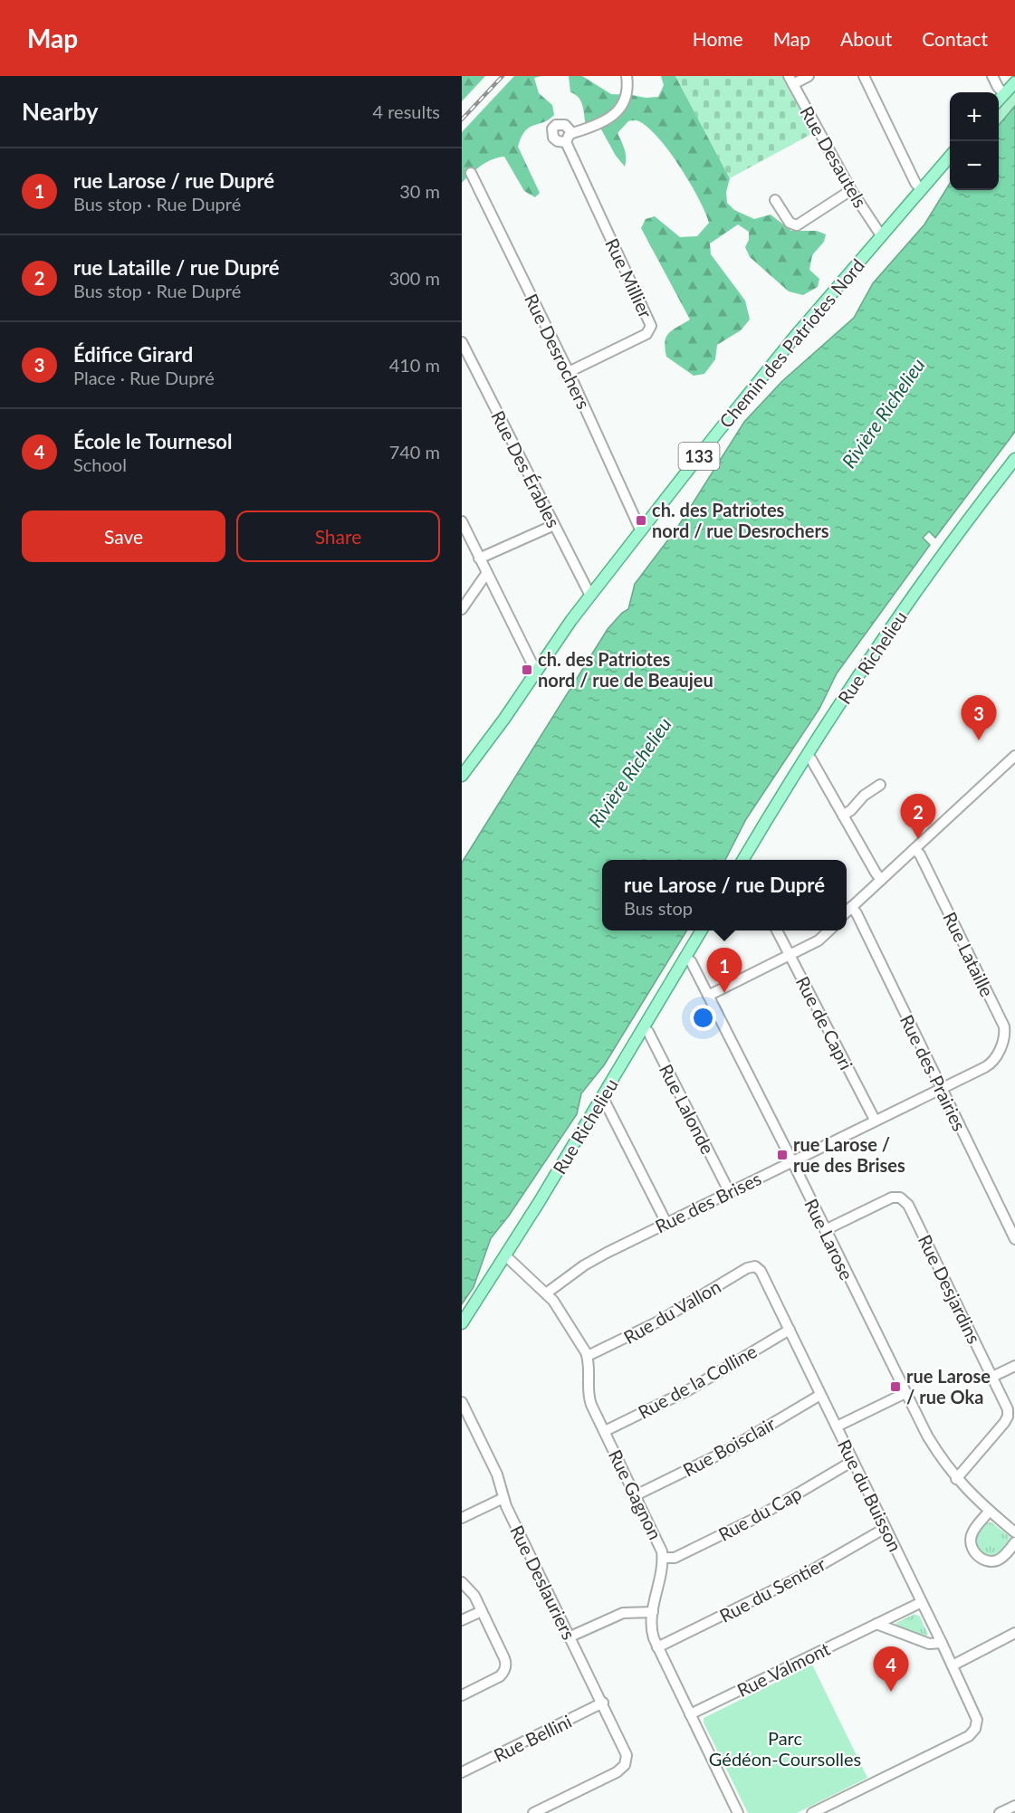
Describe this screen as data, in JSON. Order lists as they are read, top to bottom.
{
  "streets": {
    "main road": ["Chemin des Patriotes Nord", "133", "Rue Richelieu"],
    "street": [
      "Rue Desautels",
      "Rue Millier",
      "Rue Desrochers",
      "Rue Des Érables",
      "Rue Lataille",
      "Rue de Capri",
      "Rue des Prairies",
      "Rue Lalonde",
      "Rue des Brises",
      "Rue Larose",
      "Rue Desjardins",
      "Rue du Vallon",
      "Rue de la Colline",
      "Rue Boisclair",
      "Rue Gagnon",
      "Rue du Buisson",
      "Rue du Cap",
      "Rue Deslauriers",
      "Rue du Sentier",
      "Rue Valmont",
      "Rue Bellini"
    ]
  },
  "crossings": [
    ["Rue Desautels", "Chemin des Patriotes Nord"],
    ["Rue Millier", "Rue Desrochers"],
    ["Chemin des Patriotes Nord", "Rue Desrochers"],
    ["Chemin des Patriotes Nord", "Rue Des Érables"],
    ["Rue Richelieu", "Rue Lalonde"],
    ["Rue Richelieu", "Rue Larose"],
    ["Rue Richelieu", "Rue Gagnon"],
    ["Rue Lataille", "Rue des Brises"],
    ["Rue de Capri", "Rue des Brises"],
    ["Rue des Prairies", "Rue des Brises"],
    ["Rue Lalonde", "Rue des Brises"],
    ["Rue des Brises", "Rue Larose"],
    ["Rue des Brises", "Rue Gagnon"],
    ["Rue Larose", "Rue Desjardins"],
    ["Rue du Vallon", "Rue Gagnon"],
    ["Rue du Vallon", "Rue du Buisson"],
    ["Rue de la Colline", "Rue Gagnon"],
    ["Rue de la Colline", "Rue du Buisson"],
    ["Rue Boisclair", "Rue Gagnon"],
    ["Rue Boisclair", "Rue du Buisson"],
    ["Rue Gagnon", "Rue du Cap"],
    ["Rue Gagnon", "Rue du Sentier"],
    ["Rue Gagnon", "Rue Valmont"],
    ["Rue du Buisson", "Rue du Cap"],
    ["Rue du Buisson", "Rue du Sentier"],
    ["Rue du Buisson", "Rue Valmont"],
    ["Rue Deslauriers", "Rue Bellini"]
  ],
  "water": ["Rivière Richelieu"],
  "parks": ["Parc Gédéon-Coursolles"],
  "places": {
    "transit": [
      "ch. des Patriotes nord / rue Desrochers",
      "ch. des Patriotes nord / rue de Beaujeu",
      "rue Larose / rue des Brises",
      "rue Larose / rue Oka"
    ]
  },
  "page": {
    "header": "Map",
    "nav": [
      "Home",
      "Map",
      "About",
      "Contact"
    ],
    "heading": ["Nearby", "4 results"],
    "map_buttons": ["+", "−"],
    "list": [
      {
        "mark": "1",
        "name": "rue Larose / rue Dupré",
        "note": "Bus stop · Rue Dupré",
        "value": "30 m"
      },
      {
        "mark": "2",
        "name": "rue Lataille / rue Dupré",
        "note": "Bus stop · Rue Dupré",
        "value": "300 m"
      },
      {
        "mark": "3",
        "name": "Édifice Girard",
        "note": "Place · Rue Dupré",
        "value": "410 m"
      },
      {
        "mark": "4",
        "name": "École le Tournesol",
        "note": "School",
        "value": "740 m"
      }
    ],
    "buttons": ["Save", "Share"],
    "pins": [
      "3",
      "2",
      "1",
      "4"
    ],
    "popup": ["rue Larose / rue Dupré", "Bus stop"]
  }
}
